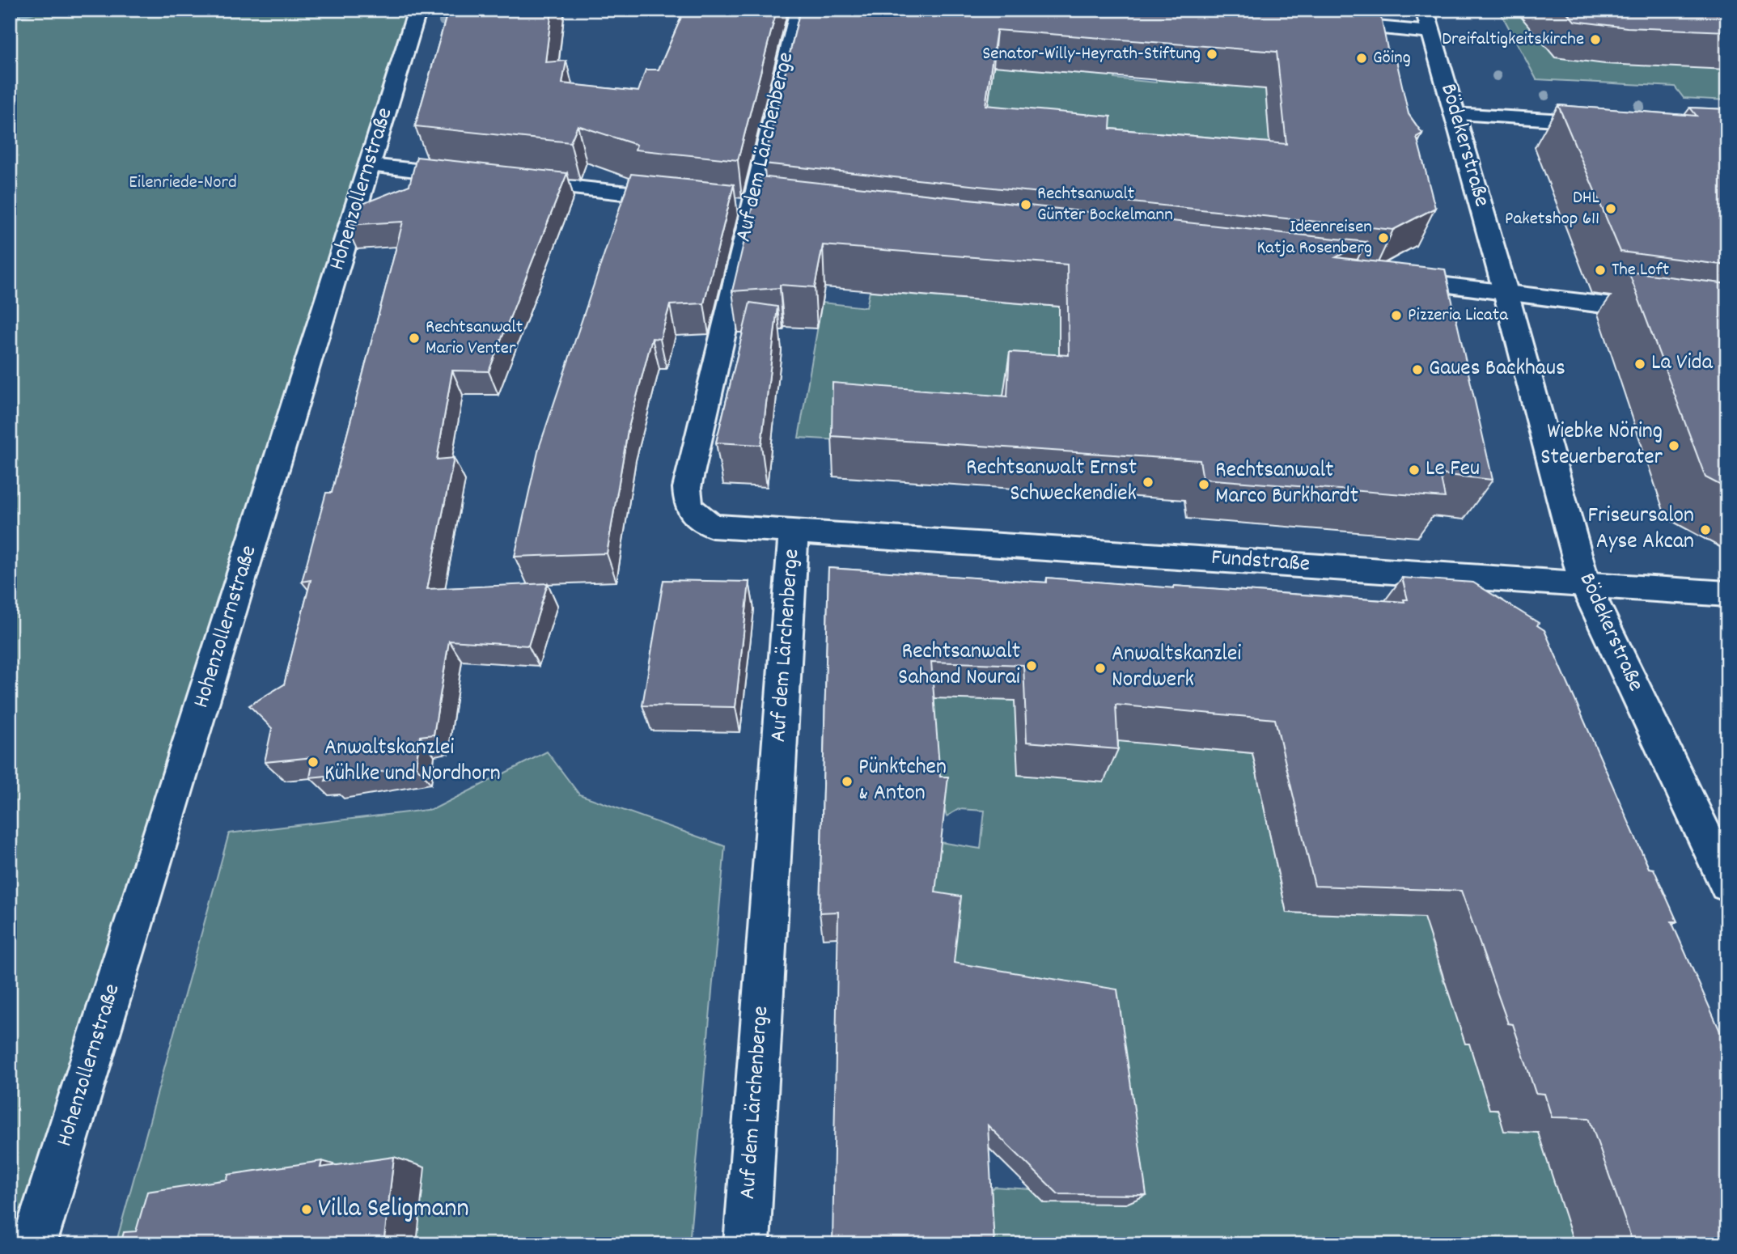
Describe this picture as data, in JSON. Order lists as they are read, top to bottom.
{
  "streets": {
    "street": [
      "Bödekerstraße",
      "Auf dem Lärchenberge",
      "Hohenzollernstraße",
      "Fundstraße"
    ]
  },
  "crossings": [
    ["Bödekerstraße", "Fundstraße"],
    ["Auf dem Lärchenberge", "Fundstraße"]
  ],
  "parks": ["Eilenriede-Nord"],
  "places": [
    "Dreifaltigkeitskirche",
    "Senator-Willy-Heyrath-Stiftung",
    "Göing",
    "Rechtsanwalt Günter Bockelmann",
    "DHL Paketshop 611",
    "Ideenreisen Katja Rosenberg",
    "The Loft",
    "Pizzeria Licata",
    "Rechtsanwalt Mario Venter",
    "La Vida",
    "Gaues Backhaus",
    "Wiebke Nöring Steuerberater",
    "Le Feu",
    "Rechtsanwalt Ernst Schweckendiek",
    "Rechtsanwalt Marco Burkhardt",
    "Friseursalon Ayse Akcan",
    "Rechtsanwalt Sahand Nourai",
    "Anwaltskanzlei Nordwerk",
    "Anwaltskanzlei Kühlke und Nordhorn",
    "Pünktchen & Anton",
    "Villa Seligmann"
  ]
}
